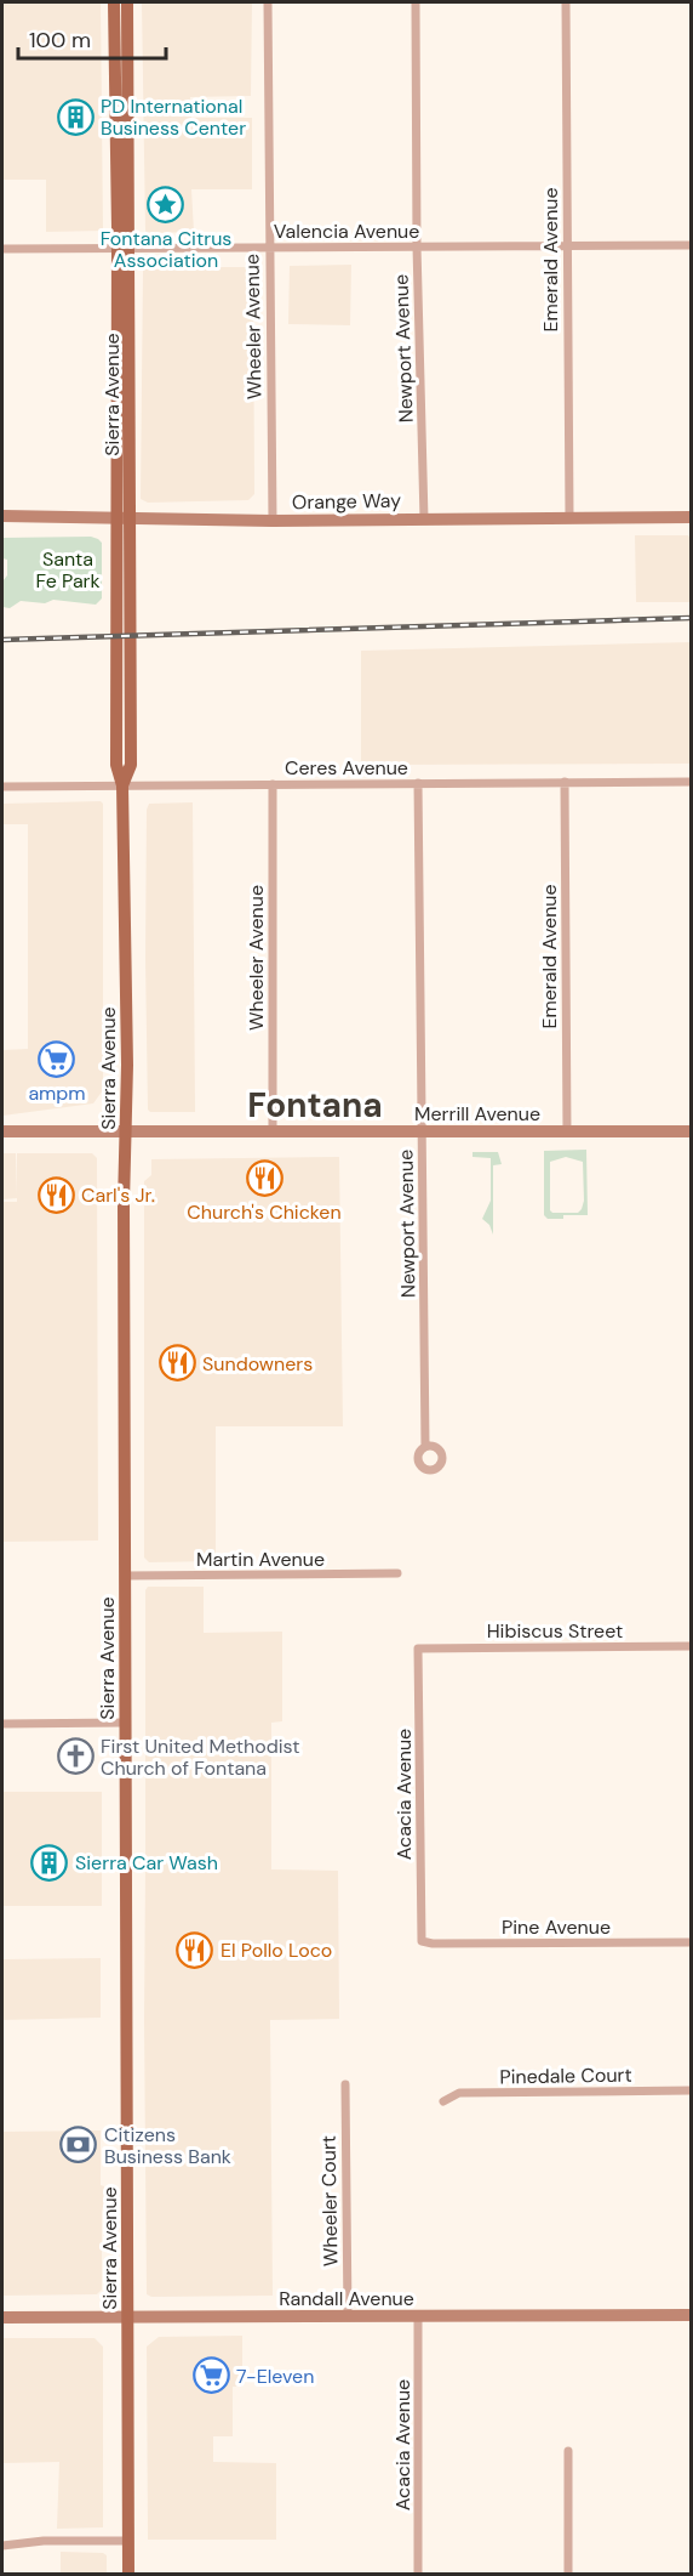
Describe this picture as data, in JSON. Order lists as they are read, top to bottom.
{
  "streets": {
    "main road": ["Sierra Avenue"],
    "street": [
      "Valencia Avenue",
      "Emerald Avenue",
      "Wheeler Avenue",
      "Newport Avenue",
      "Orange Way",
      "Ceres Avenue",
      "Merrill Avenue",
      "Martin Avenue",
      "Hibiscus Street",
      "Acacia Avenue",
      "Pine Avenue",
      "Pinedale Court",
      "Wheeler Court",
      "Randall Avenue"
    ]
  },
  "crossings": [
    ["Valencia Avenue", "Emerald Avenue"],
    ["Valencia Avenue", "Wheeler Avenue"],
    ["Valencia Avenue", "Newport Avenue"],
    ["Valencia Avenue", "Sierra Avenue"],
    ["Emerald Avenue", "Orange Way"],
    ["Emerald Avenue", "Ceres Avenue"],
    ["Emerald Avenue", "Merrill Avenue"],
    ["Wheeler Avenue", "Orange Way"],
    ["Wheeler Avenue", "Ceres Avenue"],
    ["Wheeler Avenue", "Merrill Avenue"],
    ["Newport Avenue", "Orange Way"],
    ["Newport Avenue", "Ceres Avenue"],
    ["Newport Avenue", "Merrill Avenue"],
    ["Sierra Avenue", "Orange Way"],
    ["Sierra Avenue", "Ceres Avenue"],
    ["Sierra Avenue", "Merrill Avenue"],
    ["Sierra Avenue", "Martin Avenue"],
    ["Sierra Avenue", "Randall Avenue"],
    ["Hibiscus Street", "Acacia Avenue"],
    ["Acacia Avenue", "Pine Avenue"],
    ["Acacia Avenue", "Randall Avenue"],
    ["Wheeler Court", "Randall Avenue"]
  ],
  "districts": ["Fontana"],
  "parks": ["Santa Fe Park"],
  "places": {
    "building": ["PD International Business Center", "Sierra Car Wash"],
    "place": ["Fontana Citrus Association"],
    "supermarket": ["ampm", "7-Eleven"],
    "restaurant": [
      "Church's Chicken",
      "Carl's Jr.",
      "Sundowners",
      "El Pollo Loco"
    ],
    "church": ["First United Methodist Church of Fontana"],
    "bank": ["Citizens Business Bank"]
  },
  "scale_bar": "100 m"
}
